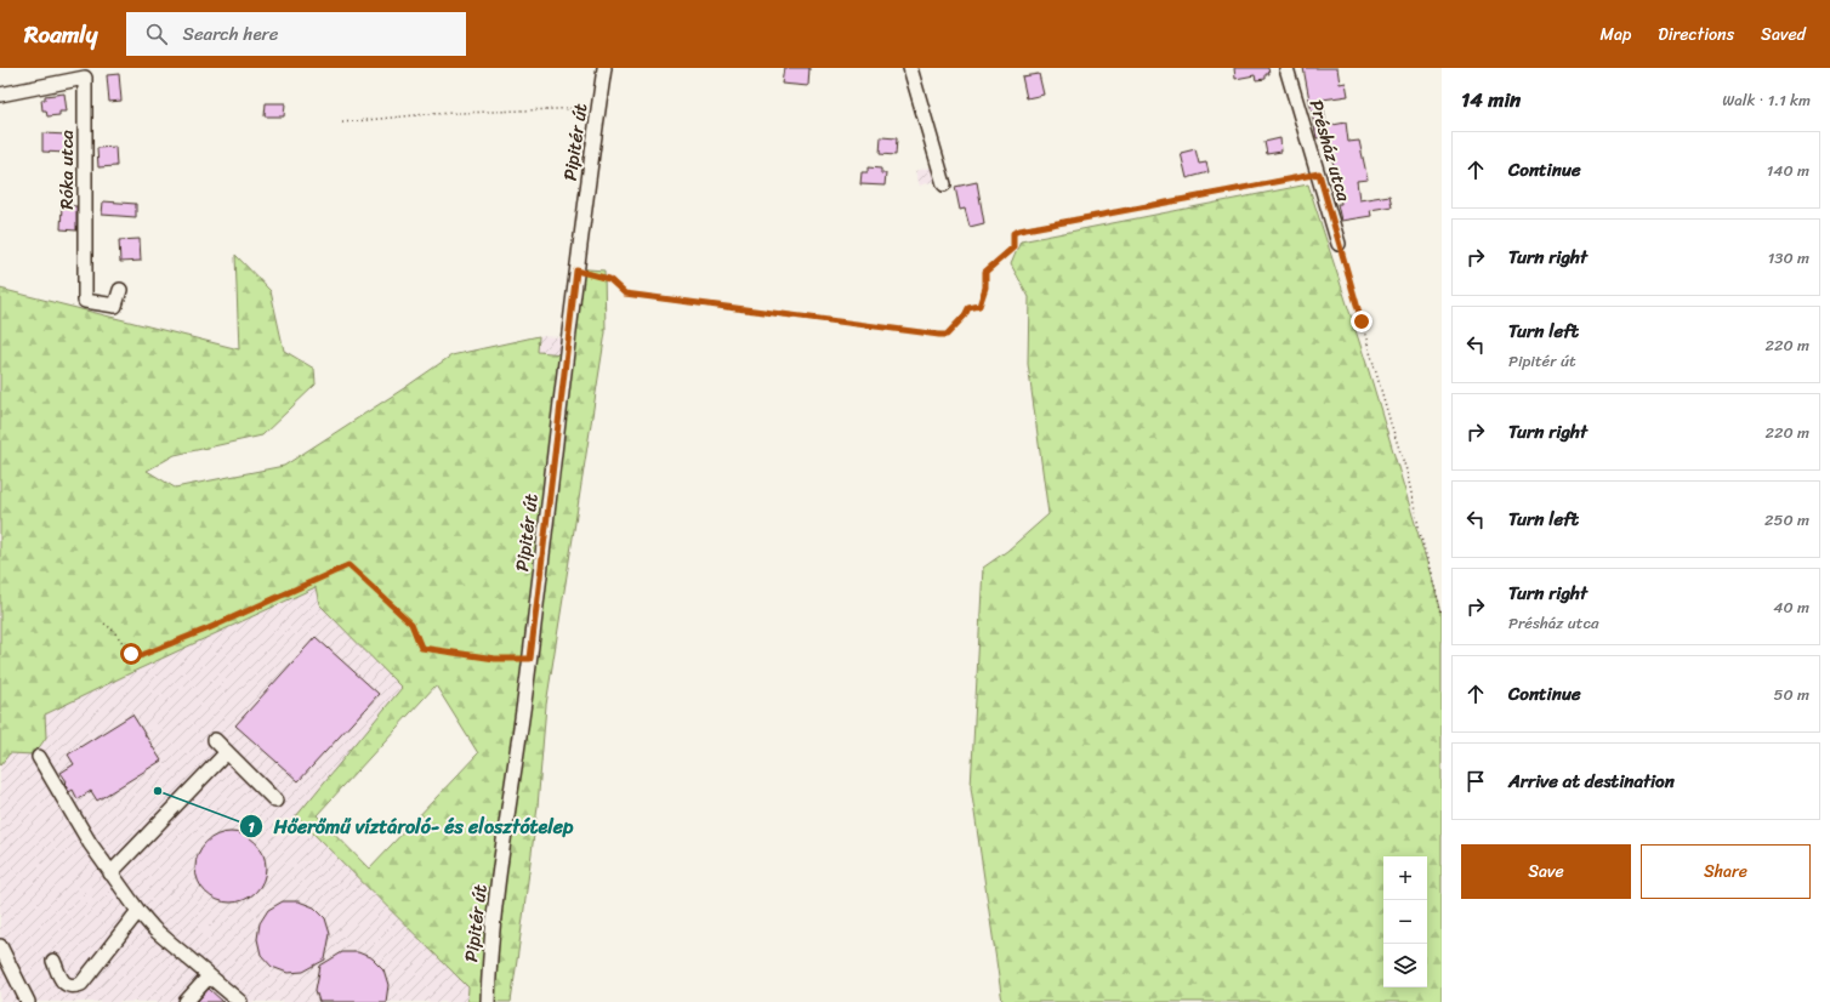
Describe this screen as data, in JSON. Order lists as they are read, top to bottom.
{
  "streets": {
    "street": ["Pipitér út", "Présház utca", "Róka utca"]
  },
  "places": ["Hőerőmű víztároló- és elosztótelep"],
  "page": {
    "header": "Roamly",
    "search": "Search here",
    "nav": ["Map", "Directions", "Saved"],
    "heading": ["14 min", "Walk · 1.1 km"],
    "list": [
      ["Continue", "140 m"],
      ["Turn right", "130 m"],
      ["Turn left", "Pipitér út", "220 m"],
      ["Turn right", "220 m"],
      ["Turn left", "250 m"],
      ["Turn right", "Présház utca", "40 m"],
      ["Continue", "50 m"],
      "Arrive at destination"
    ],
    "buttons": ["Save", "Share"],
    "map_buttons": ["+", "−"]
  }
}
